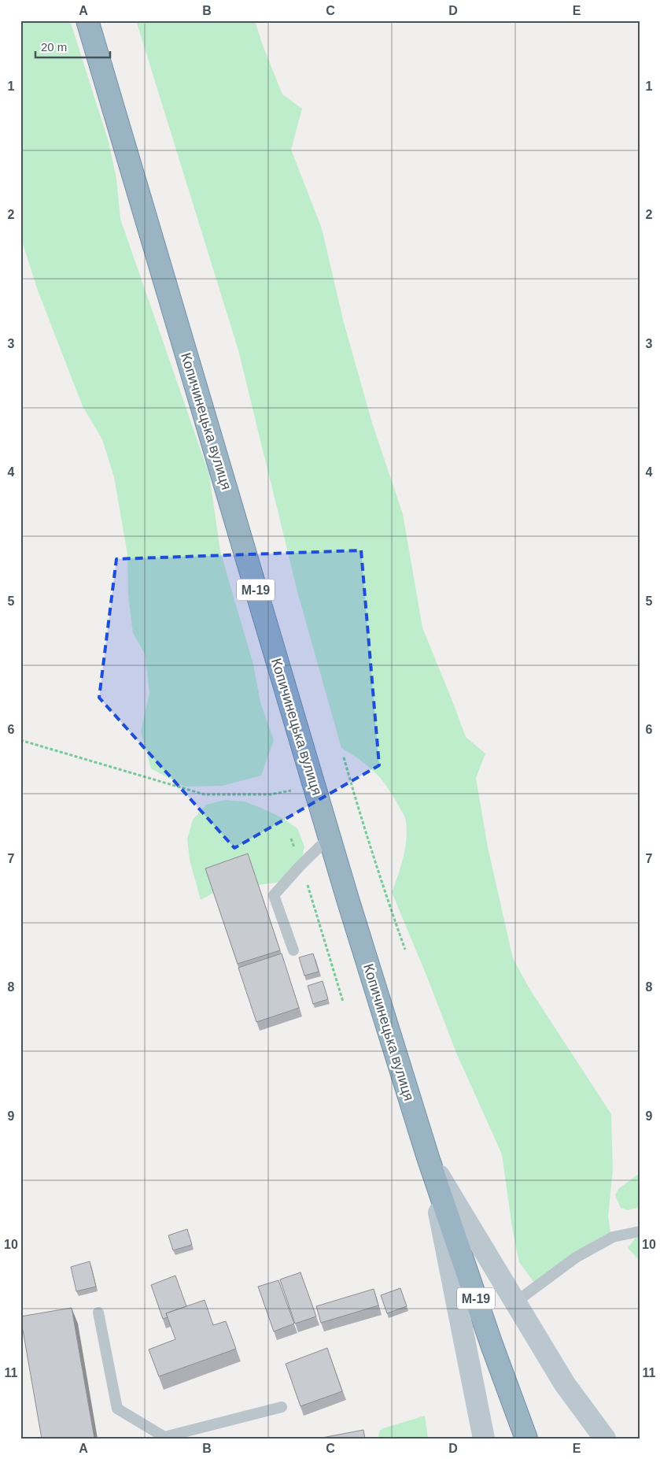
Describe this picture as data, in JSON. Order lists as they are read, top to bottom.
{
  "streets": {
    "highway": ["Копичинецька вулиця", "М-19"]
  },
  "crossings": [
    ["Копичинецька вулиця", "М-19"]
  ],
  "scale_bar": "20 m",
  "grid": {
    "columns": [
      "A",
      "B",
      "C",
      "D",
      "E"
    ],
    "rows": [
      "1",
      "2",
      "3",
      "4",
      "5",
      "6",
      "7",
      "8",
      "9",
      "10",
      "11"
    ]
  }
}
